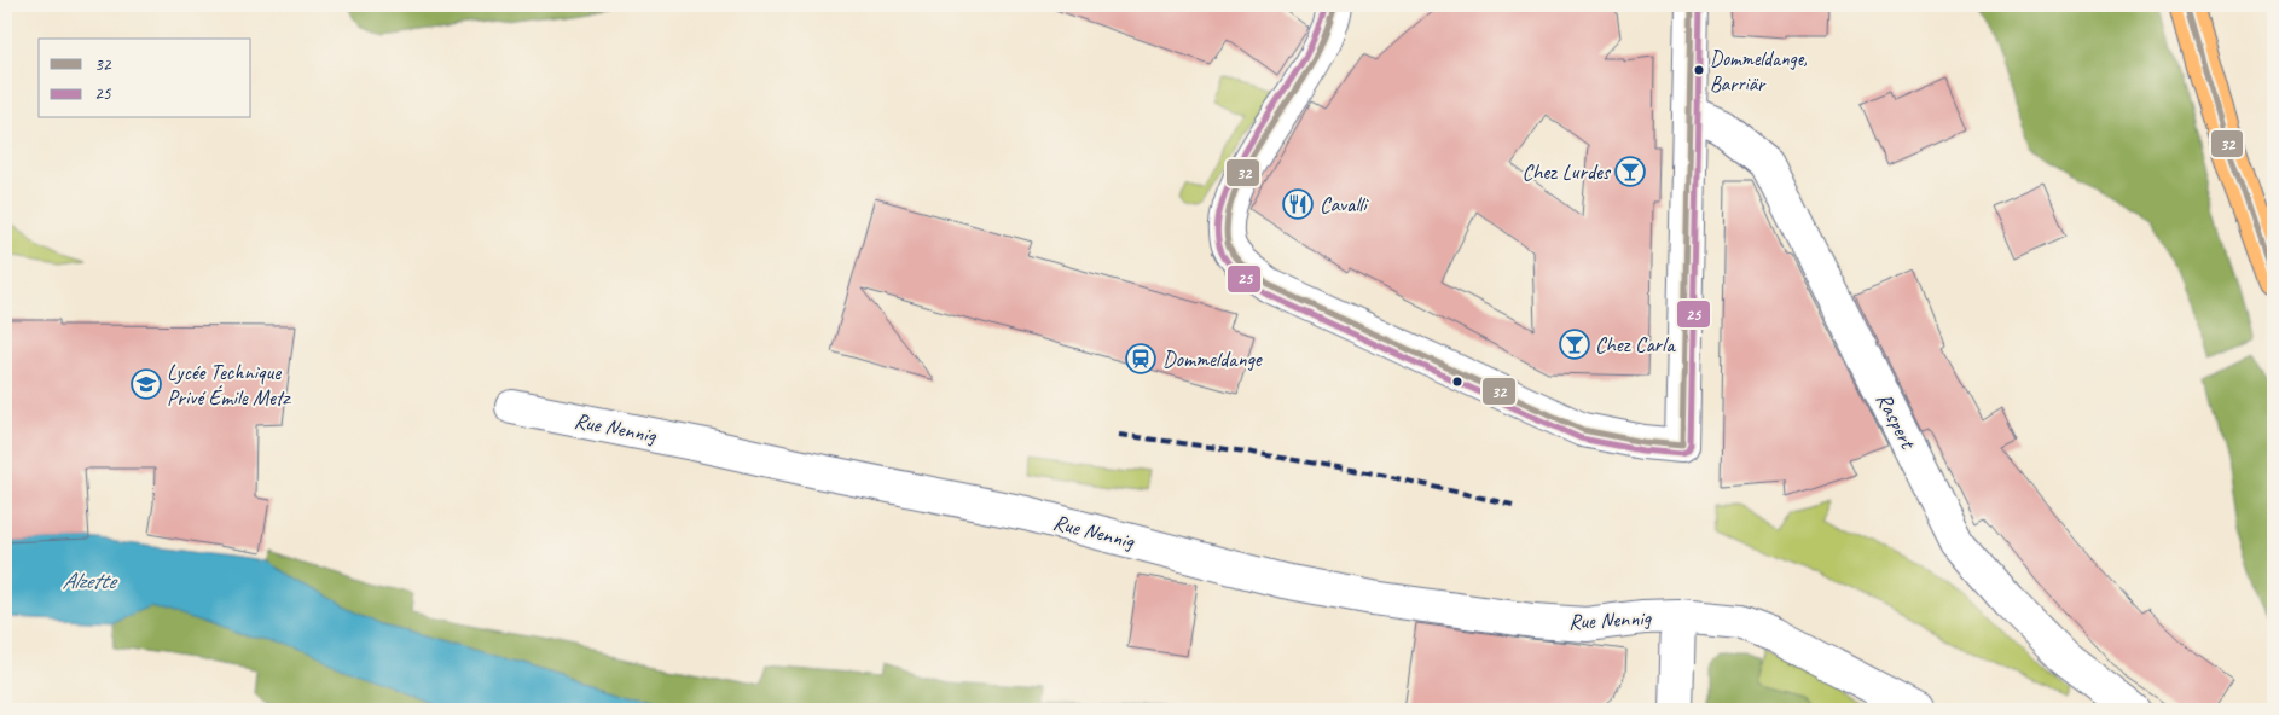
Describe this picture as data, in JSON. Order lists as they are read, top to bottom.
{
  "streets": {
    "street": ["Raspert", "Rue Nennig"]
  },
  "water": ["Alzette"],
  "places": {
    "other": ["Dommeldange, Barriär"],
    "bar": ["Chez Lurdes", "Chez Carla"],
    "restaurant": ["Cavalli"],
    "station": ["Dommeldange"],
    "school or university": ["Lycée Technique Privé Émile Metz"]
  },
  "lines": ["transit line 32", "transit line 25"],
  "legend": ["32", "25"]
}
